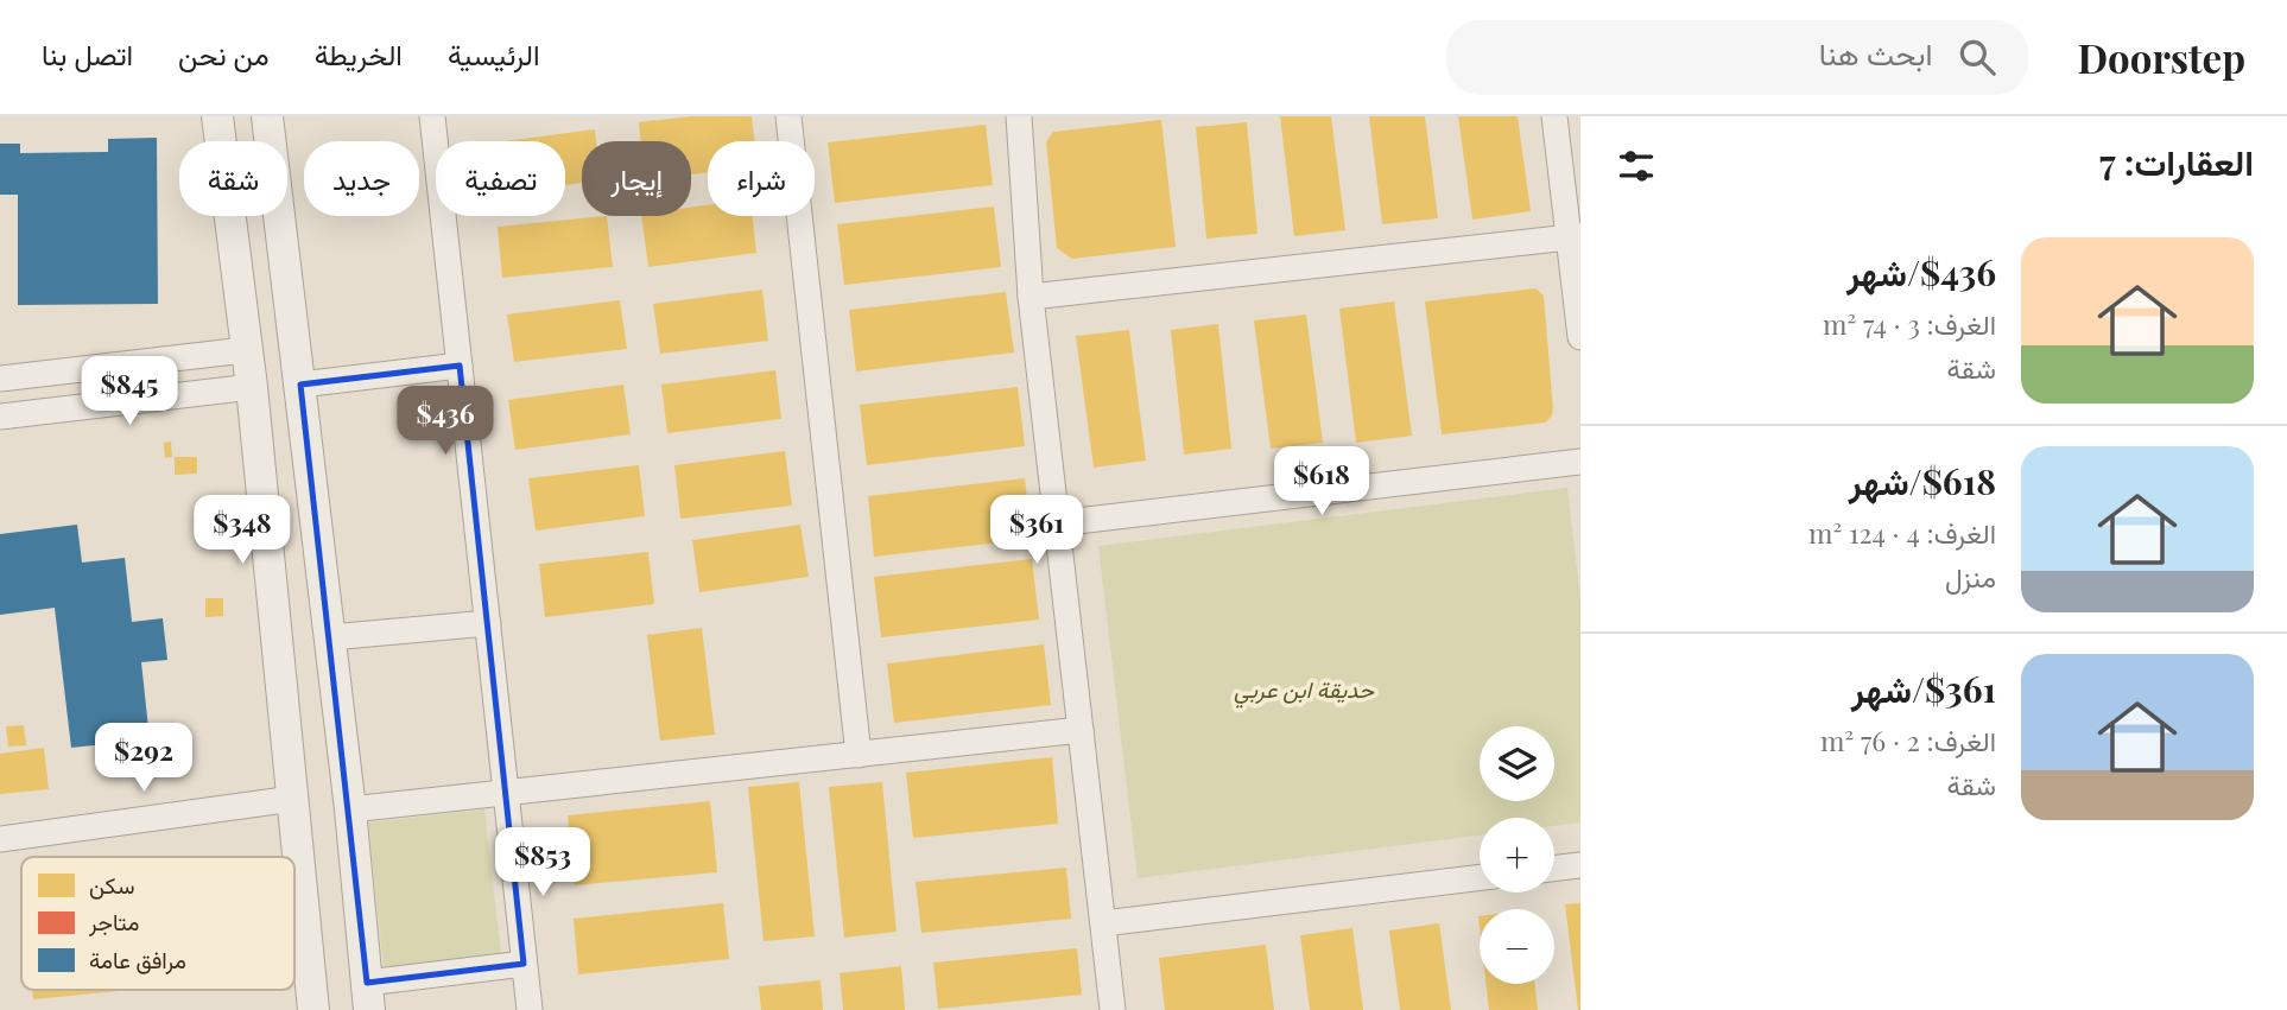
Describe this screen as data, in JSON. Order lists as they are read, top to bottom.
{
  "parks": ["حديقة ابن عربي"],
  "legend": ["سكن", "متاجر", "مرافق عامة"],
  "page": {
    "header": "Doorstep",
    "search": "ابحث هنا",
    "nav": [
      "الرئيسية",
      "الخريطة",
      "من نحن",
      "اتصل بنا"
    ],
    "heading": "العقارات: 7",
    "chip": [
      "شراء",
      "إيجار",
      "تصفية",
      "جديد",
      "شقة"
    ],
    "list": [
      {
        "name": "$436/شهر",
        "note": "الغرف: 3 · 74 m² · شقة"
      },
      {
        "name": "$618/شهر",
        "note": "الغرف: 4 · 124 m² · منزل"
      },
      {
        "name": "$361/شهر",
        "note": "الغرف: 2 · 76 m² · شقة"
      }
    ],
    "price": [
      "$845",
      "$436",
      "$618",
      "$348",
      "$361",
      "$292",
      "$853"
    ],
    "map_buttons": ["+", "−"]
  }
}
